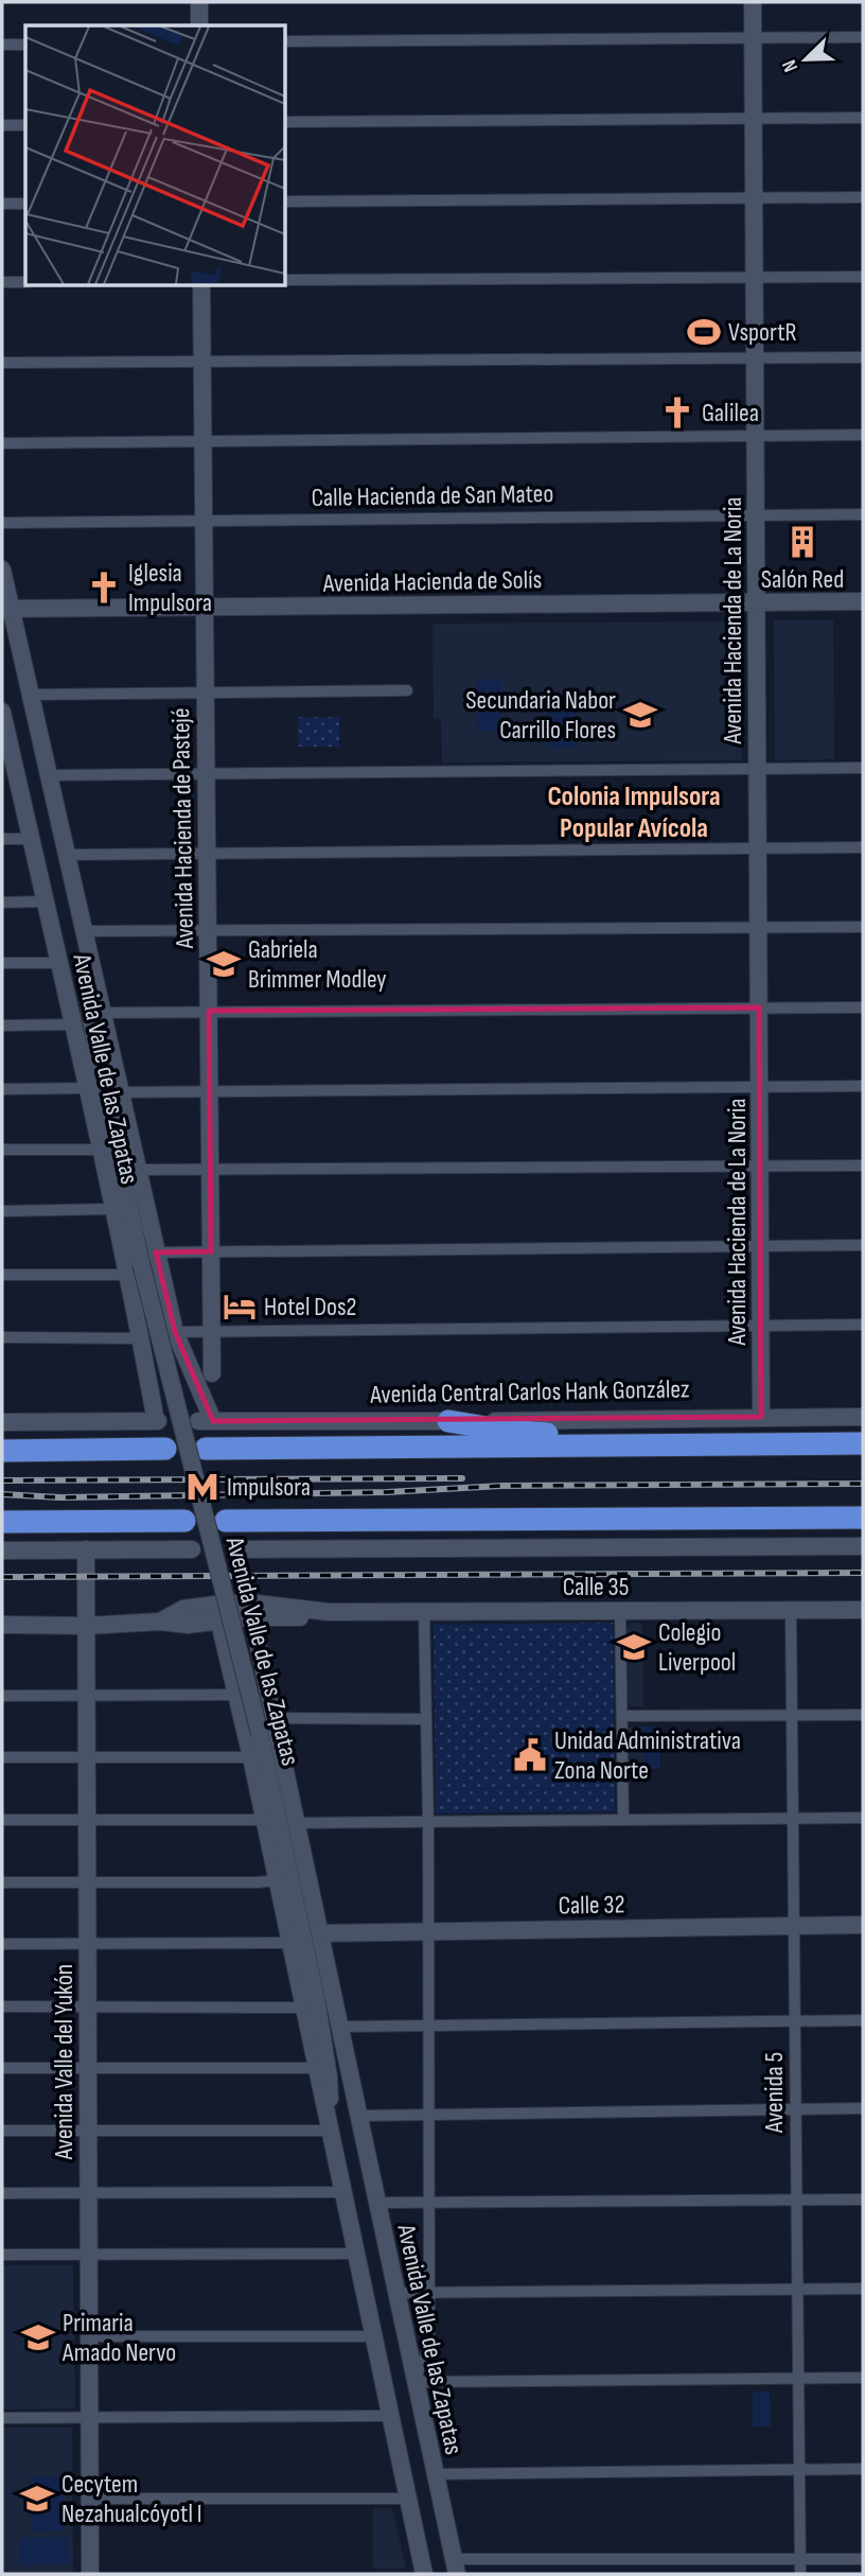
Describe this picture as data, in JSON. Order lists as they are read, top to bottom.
{
  "streets": {
    "highway": ["Avenida Central Carlos Hank González"],
    "main road": [
      "Avenida Hacienda de Solís",
      "Avenida Hacienda de La Noria",
      "Avenida Hacienda de Pastejé",
      "Avenida Valle de las Zapatas",
      "Calle 35",
      "Calle 32",
      "Avenida Valle del Yukón"
    ],
    "street": ["Calle Hacienda de San Mateo", "Avenida 5"]
  },
  "crossings": [
    ["Calle Hacienda de San Mateo", "Avenida Hacienda de La Noria"],
    ["Calle Hacienda de San Mateo", "Avenida Hacienda de Pastejé"],
    ["Avenida Hacienda de Solís", "Avenida Hacienda de La Noria"],
    ["Avenida Hacienda de Solís", "Avenida Hacienda de Pastejé"],
    ["Avenida Hacienda de Solís", "Avenida Valle de las Zapatas"],
    ["Avenida Hacienda de La Noria", "Avenida Central Carlos Hank González"],
    ["Avenida Valle de las Zapatas", "Avenida Central Carlos Hank González"],
    ["Avenida Valle de las Zapatas", "Calle 35"],
    ["Avenida Valle de las Zapatas", "Calle 32"],
    ["Calle 35", "Avenida 5"],
    ["Calle 32", "Avenida 5"]
  ],
  "districts": ["Colonia Impulsora Popular Avícola"],
  "places": {
    "sports": ["VsportR"],
    "church": ["Galilea", "Iglesia Impulsora"],
    "building": ["Salón Red"],
    "school or university": [
      "Secundaria Nabor Carrillo Flores",
      "Gabriela Brimmer Modley",
      "Colegio Liverpool",
      "Primaria Amado Nervo",
      "Cecytem Nezahualcóyotl I"
    ],
    "hotel": ["Hotel Dos2"],
    "metro station": ["Impulsora"],
    "public building": ["Unidad Administrativa Zona Norte"]
  },
  "north": "bottom left"
}
